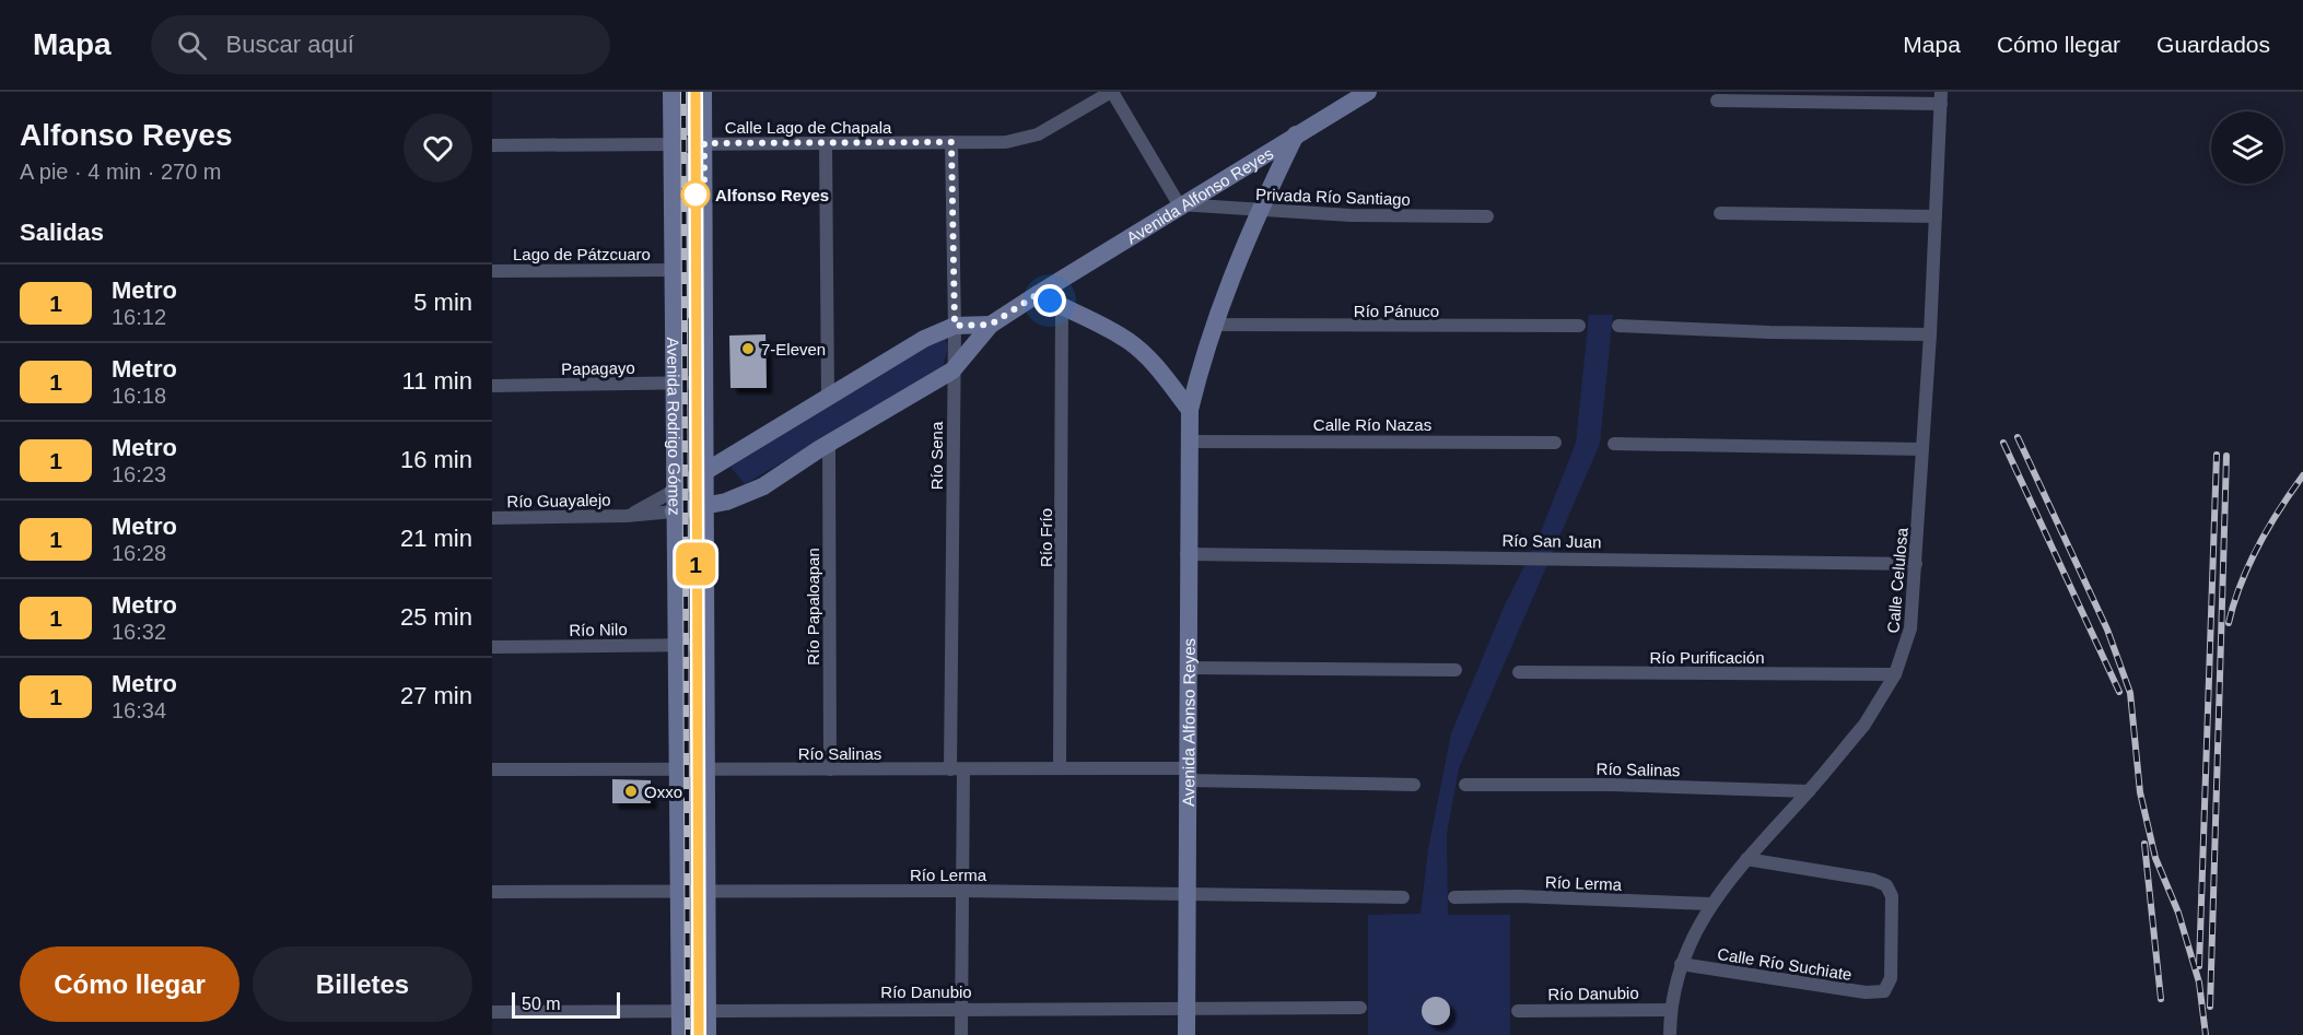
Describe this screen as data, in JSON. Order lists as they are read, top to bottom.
{
  "streets": {
    "street": [
      "Calle Lago de Chapala",
      "Avenida Alfonso Reyes",
      "Privada Río Santiago",
      "Lago de Pátzcuaro",
      "Río Pánuco",
      "Papagayo",
      "Calle Río Nazas",
      "Avenida Rodrigo Gómez",
      "Río Sena",
      "Río Guayalejo",
      "Río Frío",
      "Río San Juan",
      "Calle Celulosa",
      "Río Papaloapan",
      "Río Nilo",
      "Río Purificación",
      "Río Salinas",
      "Río Lerma",
      "Calle Río Suchiate",
      "Río Danubio"
    ]
  },
  "crossings": [
    ["Calle Lago de Chapala", "Avenida Rodrigo Gómez"],
    ["Calle Lago de Chapala", "Río Sena"],
    ["Avenida Alfonso Reyes", "Privada Río Santiago"],
    ["Avenida Alfonso Reyes", "Río Pánuco"],
    ["Avenida Alfonso Reyes", "Calle Río Nazas"],
    ["Avenida Alfonso Reyes", "Río San Juan"],
    ["Avenida Alfonso Reyes", "Río Salinas"],
    ["Avenida Alfonso Reyes", "Río Lerma"],
    ["Avenida Alfonso Reyes", "Río Danubio"],
    ["Lago de Pátzcuaro", "Avenida Rodrigo Gómez"],
    ["Papagayo", "Avenida Rodrigo Gómez"],
    ["Avenida Rodrigo Gómez", "Río Guayalejo"],
    ["Avenida Rodrigo Gómez", "Río Nilo"],
    ["Avenida Rodrigo Gómez", "Río Salinas"],
    ["Avenida Rodrigo Gómez", "Río Lerma"],
    ["Avenida Rodrigo Gómez", "Río Danubio"],
    ["Río Sena", "Río Salinas"],
    ["Río Sena", "Río Lerma"],
    ["Río Sena", "Río Danubio"],
    ["Río Frío", "Río Salinas"],
    ["Río San Juan", "Calle Celulosa"],
    ["Calle Celulosa", "Río Purificación"],
    ["Calle Celulosa", "Río Salinas"],
    ["Calle Celulosa", "Río Lerma"],
    ["Calle Celulosa", "Calle Río Suchiate"],
    ["Calle Celulosa", "Río Danubio"],
    ["Río Papaloapan", "Río Salinas"]
  ],
  "places": ["Alfonso Reyes", "7-Eleven", "Oxxo"],
  "lines": ["metro line 1"],
  "scale_bar": "50 m",
  "page": {
    "header": "Mapa",
    "search": "Buscar aquí",
    "nav": ["Mapa", "Cómo llegar", "Guardados"],
    "heading": [
      ["Alfonso Reyes", "A pie · 4 min · 270 m"],
      "Salidas"
    ],
    "on_map": "1",
    "list": [
      {
        "mark": "1",
        "name": "Metro",
        "note": "16:12",
        "value": "5 min"
      },
      {
        "mark": "1",
        "name": "Metro",
        "note": "16:18",
        "value": "11 min"
      },
      {
        "mark": "1",
        "name": "Metro",
        "note": "16:23",
        "value": "16 min"
      },
      {
        "mark": "1",
        "name": "Metro",
        "note": "16:28",
        "value": "21 min"
      },
      {
        "mark": "1",
        "name": "Metro",
        "note": "16:32",
        "value": "25 min"
      },
      {
        "mark": "1",
        "name": "Metro",
        "note": "16:34",
        "value": "27 min"
      }
    ],
    "buttons": ["Cómo llegar", "Billetes"],
    "scale": "50 m"
  }
}
